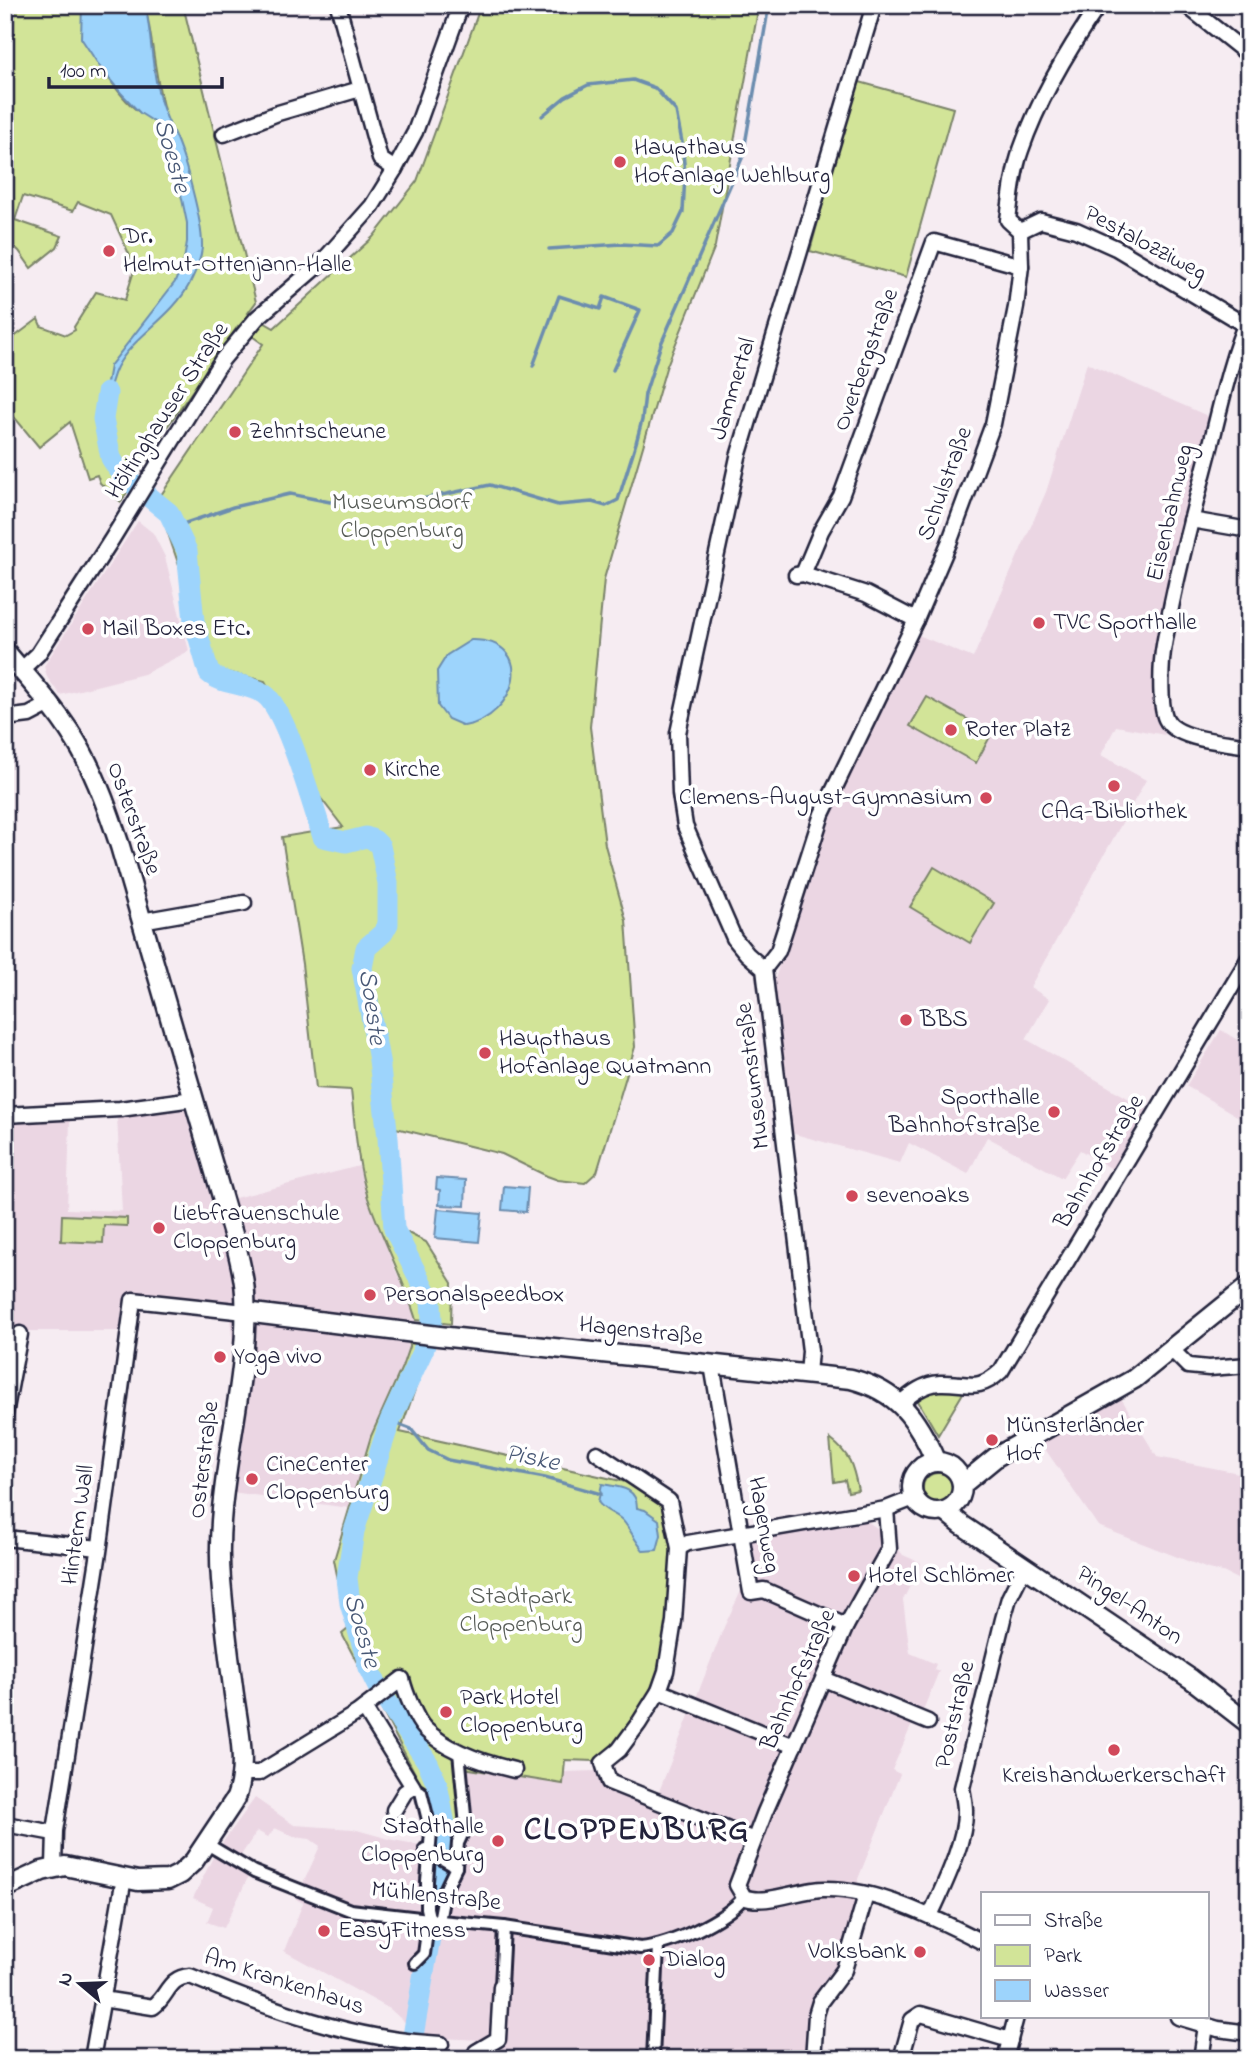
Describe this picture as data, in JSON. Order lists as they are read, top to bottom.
{
  "streets": {
    "street": [
      "Pestalozziweg",
      "Overbergstraße",
      "Jammertal",
      "Höltinghauser Straße",
      "Schulstraße",
      "Eisenbahnweg",
      "Osterstraße",
      "Museumstraße",
      "Bahnhofstraße",
      "Hagenstraße",
      "Hinterm Wall",
      "Hagenweg",
      "Pingel-Anton",
      "Poststraße",
      "Mühlenstraße",
      "Am Krankenhaus"
    ]
  },
  "crossings": [
    ["Pestalozziweg", "Schulstraße"],
    ["Pestalozziweg", "Eisenbahnweg"],
    ["Overbergstraße", "Schulstraße"],
    ["Jammertal", "Museumstraße"],
    ["Höltinghauser Straße", "Osterstraße"],
    ["Schulstraße", "Museumstraße"],
    ["Osterstraße", "Hagenstraße"],
    ["Osterstraße", "Hinterm Wall"],
    ["Osterstraße", "Mühlenstraße"],
    ["Museumstraße", "Hagenstraße"],
    ["Bahnhofstraße", "Hagenstraße"],
    ["Bahnhofstraße", "Hagenweg"],
    ["Bahnhofstraße", "Mühlenstraße"],
    ["Hagenstraße", "Hinterm Wall"],
    ["Hagenstraße", "Hagenweg"],
    ["Hagenstraße", "Pingel-Anton"],
    ["Pingel-Anton", "Poststraße"]
  ],
  "districts": ["CLOPPENBURG"],
  "water": ["Soeste", "Piske"],
  "parks": ["Museumsdorf Cloppenburg", "Stadtpark Cloppenburg"],
  "places": [
    "Haupthaus Hofanlage Wehlburg",
    "Dr. Helmut-Ottenjann-Halle",
    "Zehntscheune",
    "TVC Sporthalle",
    "Mail Boxes Etc.",
    "Roter Platz",
    "Kirche",
    "CAG-Bibliothek",
    "Clemens-August-Gymnasium",
    "BBS",
    "Haupthaus Hofanlage Quatmann",
    "Sporthalle Bahnhofstraße",
    "sevenoaks",
    "Liebfrauenschule Cloppenburg",
    "Personalspeedbox",
    "Yoga vivo",
    "Münsterländer Hof",
    "CineCenter Cloppenburg",
    "Hotel Schlömer",
    "Park Hotel Cloppenburg",
    "Kreishandwerkerschaft",
    "Stadthalle Cloppenburg",
    "EasyFitness",
    "Volksbank",
    "Dialog"
  ],
  "legend": ["Straße", "Park", "Wasser"],
  "scale_bar": "100 m",
  "north": "left"
}
